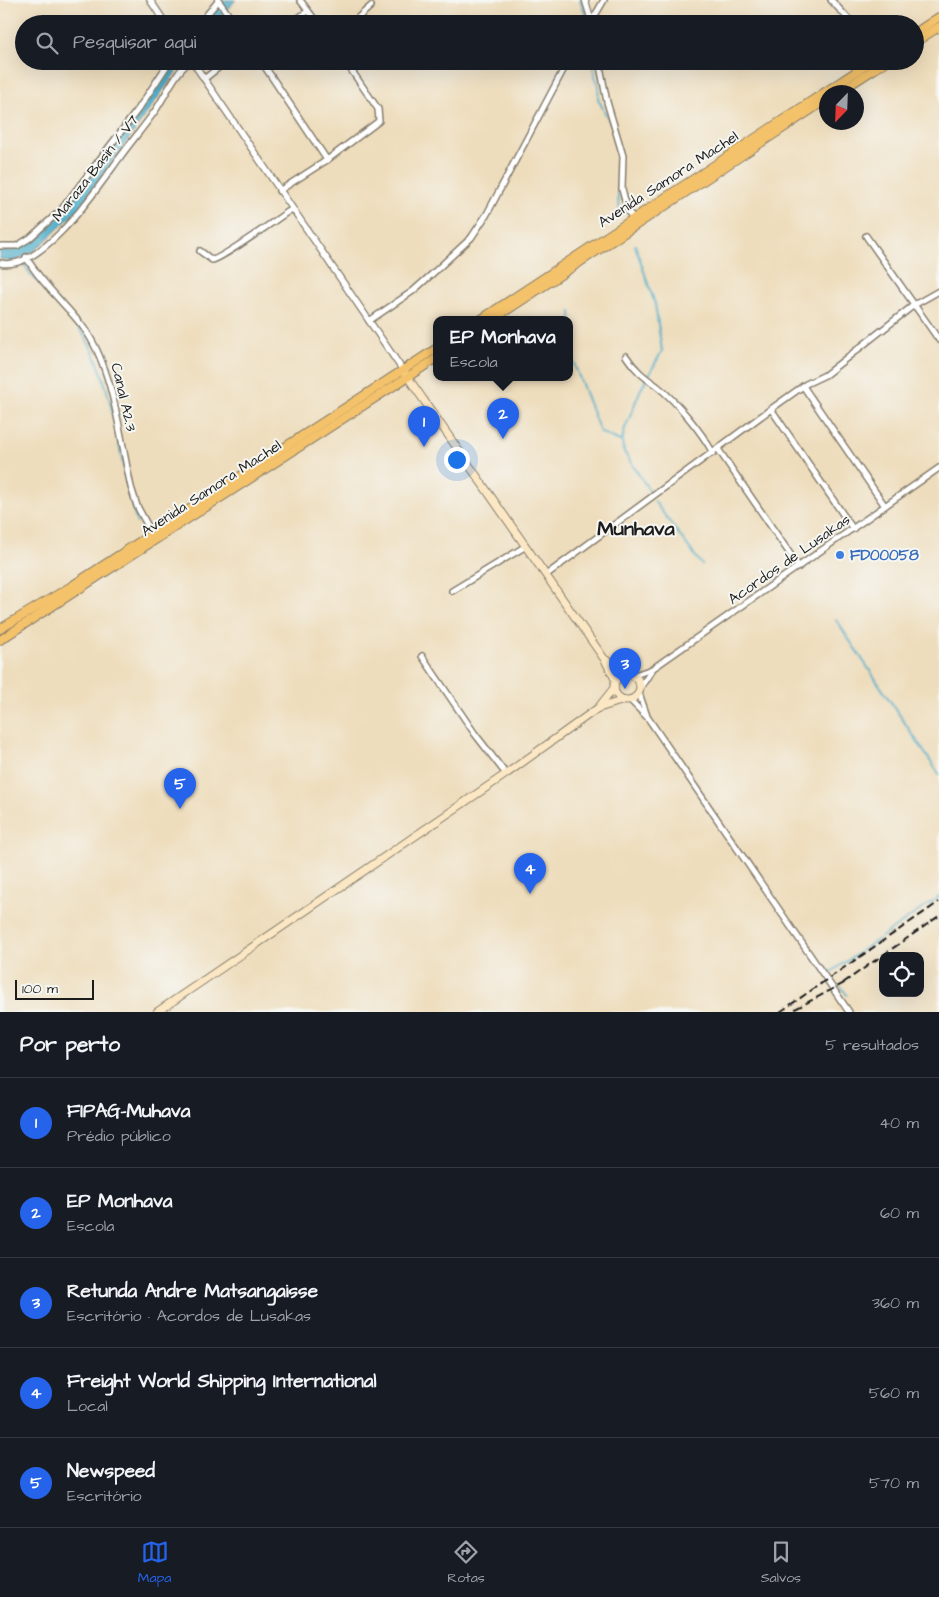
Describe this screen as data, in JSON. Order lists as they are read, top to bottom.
{
  "streets": {
    "highway": ["Avenida Samora Machel"],
    "street": ["Maraza Basin / V7", "Canal A2.3", "Acordos de Lusakas"]
  },
  "crossings": [
    ["Maraza Basin / V7", "Canal A2.3"],
    ["Avenida Samora Machel", "Canal A2.3"]
  ],
  "districts": ["Munhava"],
  "places": ["FD00058"],
  "scale_bar": "100 m",
  "north": "bottom left",
  "page": {
    "search": "Pesquisar aqui",
    "popup": ["EP Monhava", "Escola"],
    "pins": [
      "2",
      "1",
      "3",
      "5",
      "4"
    ],
    "scale": "100 m",
    "heading": ["Por perto", "5 resultados"],
    "list": [
      {
        "mark": "1",
        "name": "FIPAG-Muhava",
        "note": "Prédio público",
        "value": "40 m"
      },
      {
        "mark": "2",
        "name": "EP Monhava",
        "note": "Escola",
        "value": "60 m"
      },
      {
        "mark": "3",
        "name": "Retunda Andre Matsangaisse",
        "note": "Escritório · Acordos de Lusakas",
        "value": "360 m"
      },
      {
        "mark": "4",
        "name": "Freight World Shipping International",
        "note": "Local",
        "value": "560 m"
      },
      {
        "mark": "5",
        "name": "Newspeed",
        "note": "Escritório",
        "value": "570 m"
      }
    ],
    "nav": ["Mapa", "Rotas", "Salvos"]
  }
}
